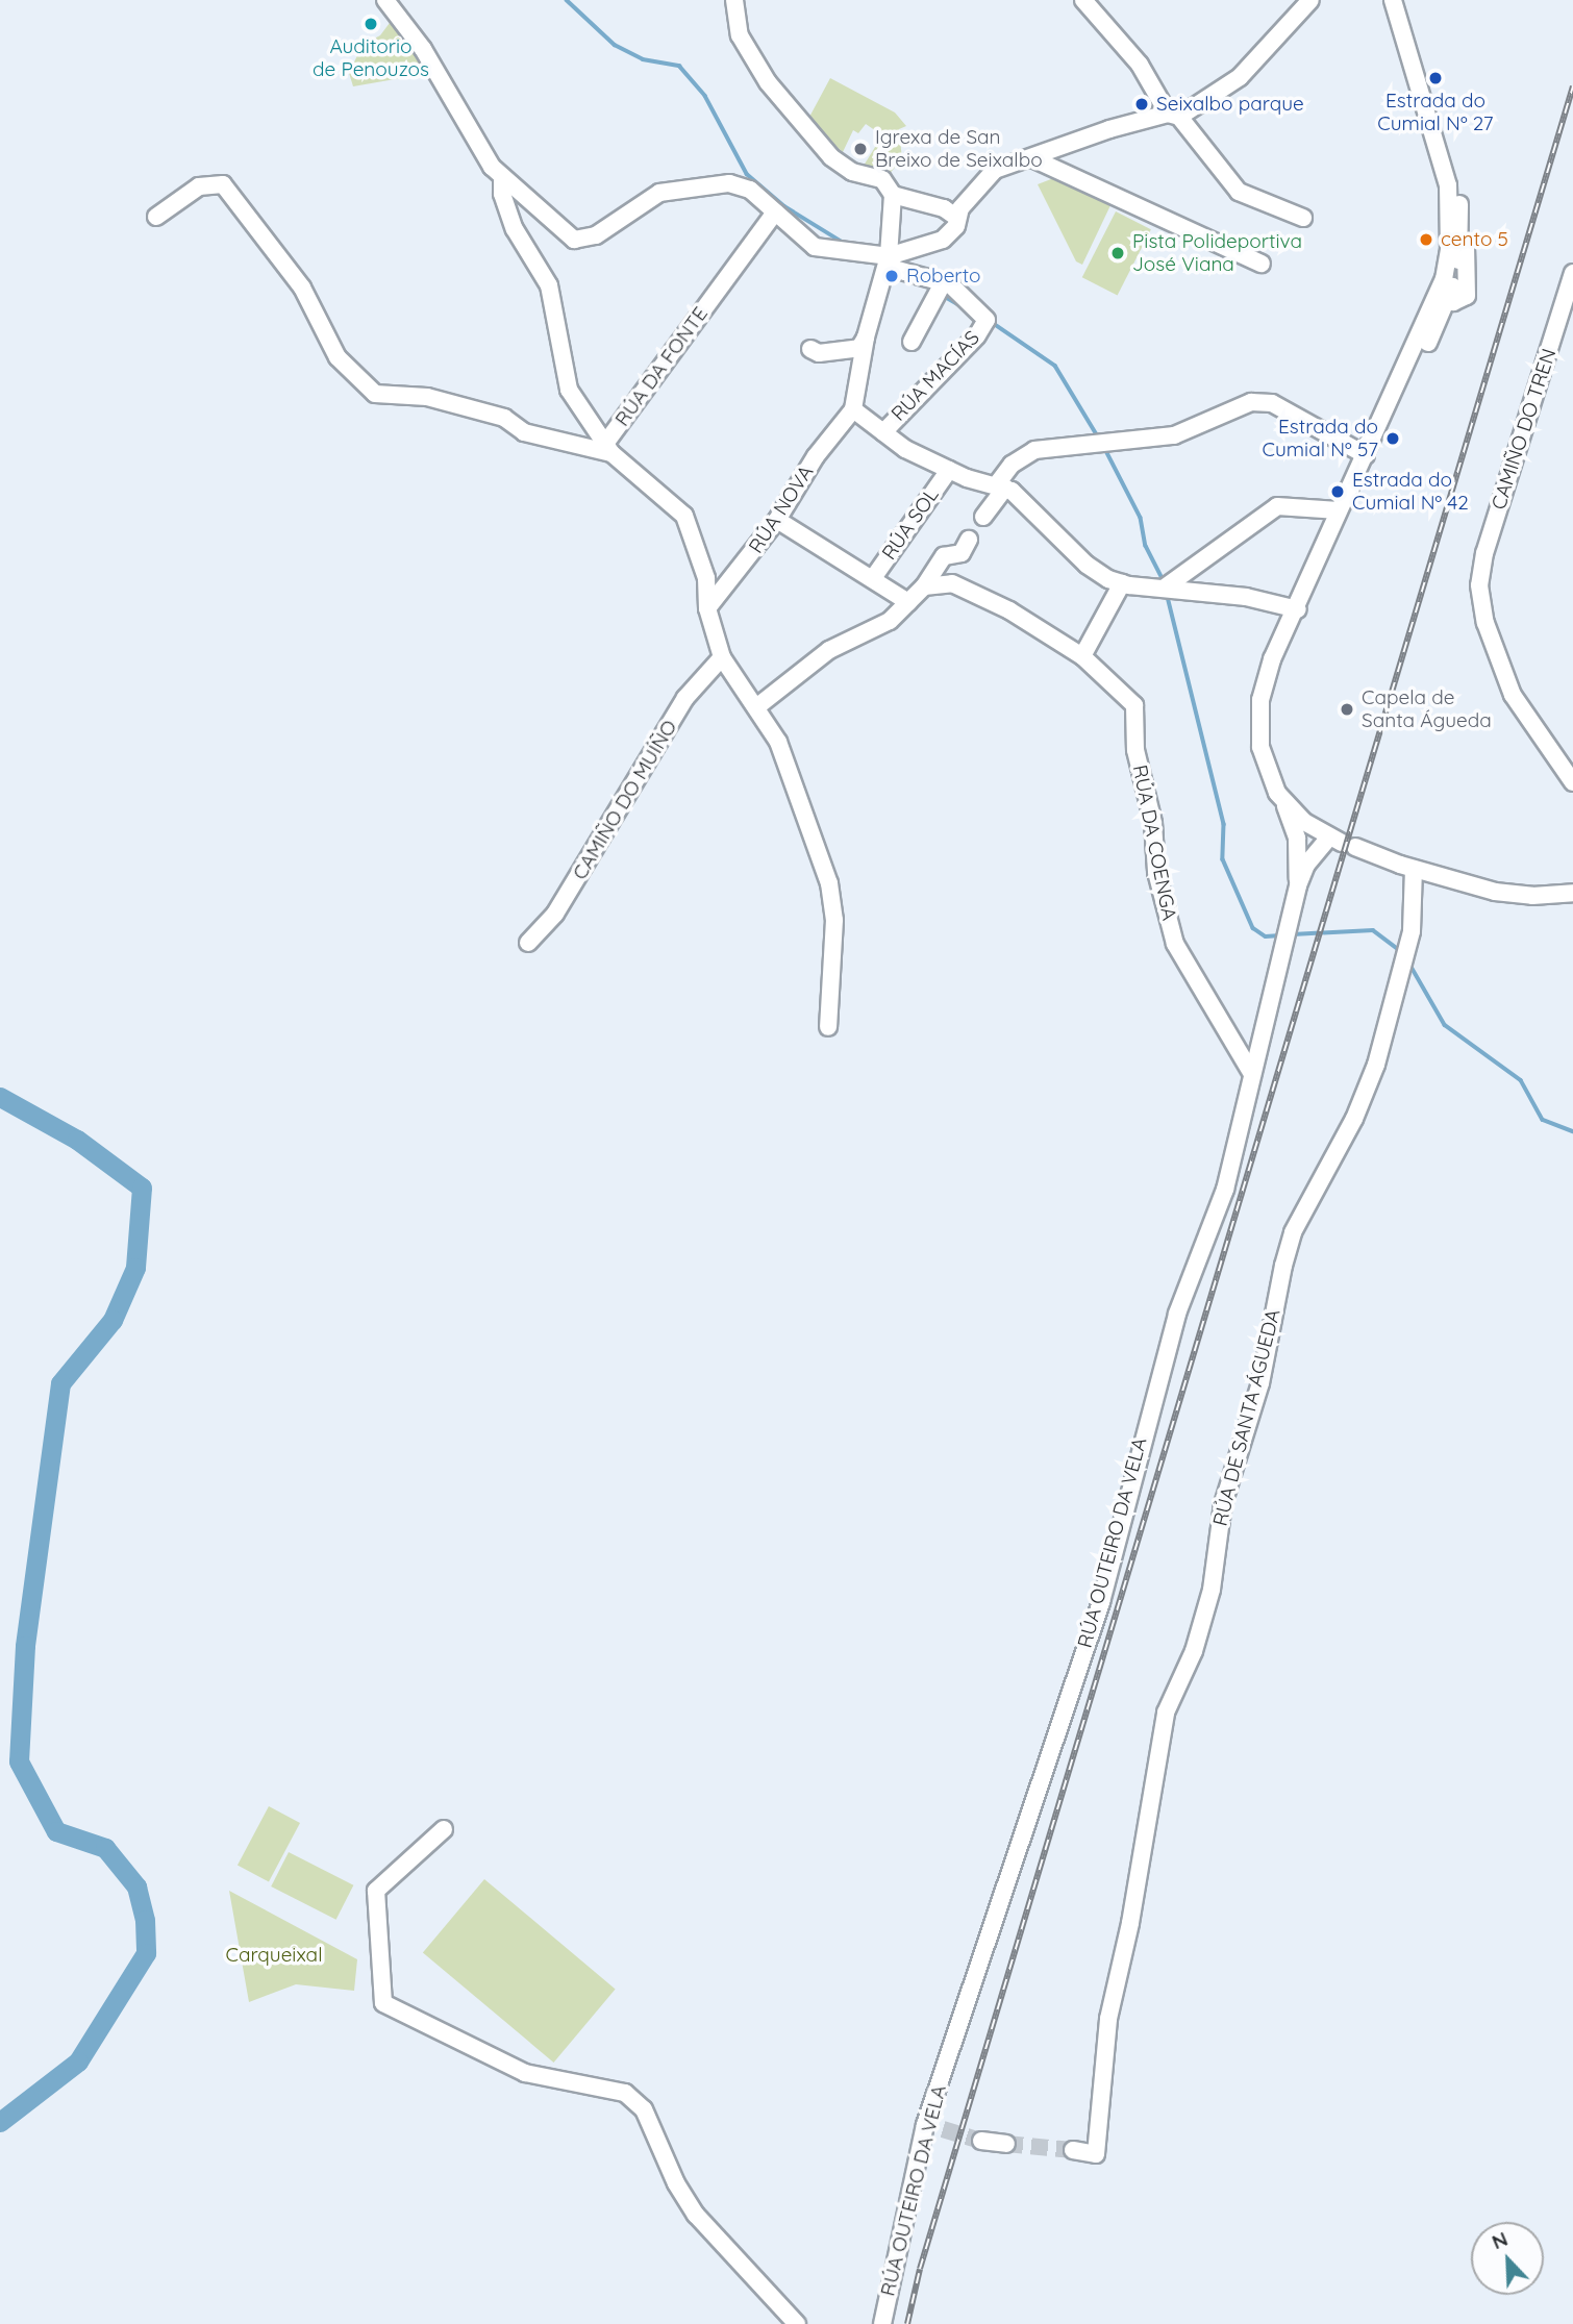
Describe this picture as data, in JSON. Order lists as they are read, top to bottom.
{
  "streets": {
    "street": [
      "RÚA DA FONTE",
      "RÚA MACÍAS",
      "CAMIÑO DO TREN",
      "RÚA NOVA",
      "RÚA SOL",
      "CAMIÑO DO MUÍÑO",
      "RÚA DA COENGA",
      "RÚA DE SANTA ÁGUEDA",
      "RÚA OUTEIRO DA VELA"
    ]
  },
  "crossings": [
    ["RÚA DA FONTE", "RÚA NOVA"],
    ["RÚA DA FONTE", "CAMIÑO DO MUÍÑO"],
    ["RÚA DA COENGA", "RÚA OUTEIRO DA VELA"]
  ],
  "parks": ["Carqueixal"],
  "places": [
    "Auditorio de Penouzos",
    "Estrada do Cumial Nº 27",
    "Seixalbo parque",
    "Igrexa de San Breixo de Seixalbo",
    "cento 5",
    "Pista Polideportiva José Viana",
    "Roberto",
    "Estrada do Cumial Nº 57",
    "Estrada do Cumial Nº 42",
    "Capela de Santa Águeda"
  ],
  "north": "top left"
}
